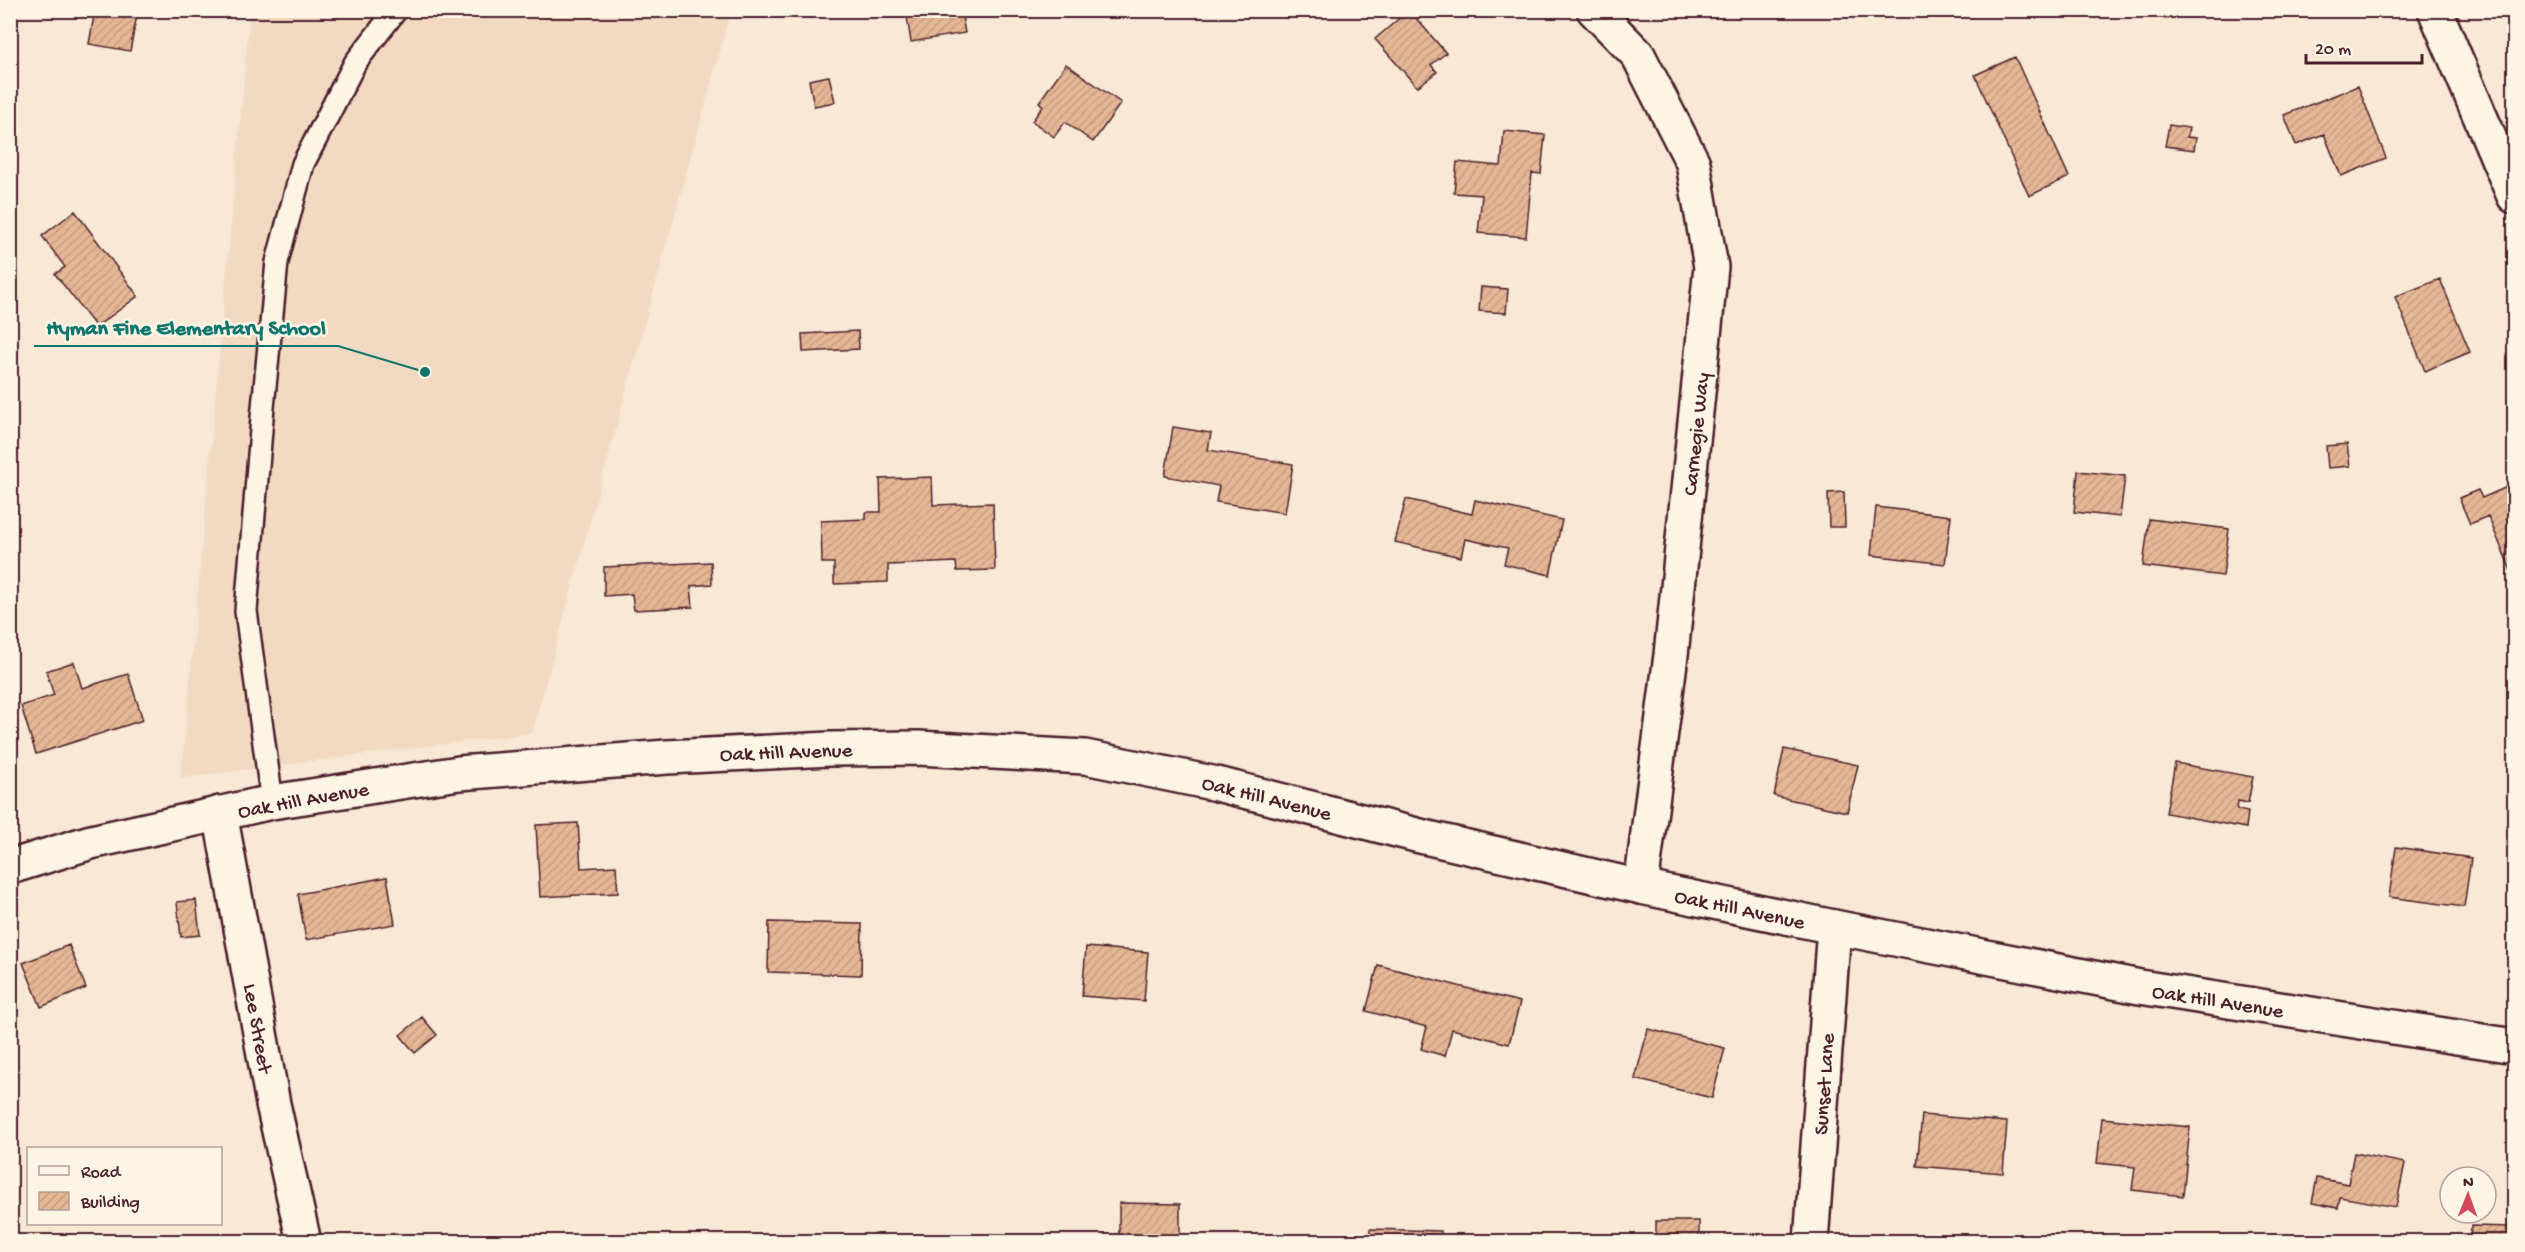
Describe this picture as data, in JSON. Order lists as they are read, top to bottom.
{
  "streets": {
    "main road": [
      "Carnegie Way",
      "Oak Hill Avenue",
      "Lee Street",
      "Sunset Lane"
    ]
  },
  "crossings": [
    ["Carnegie Way", "Oak Hill Avenue"],
    ["Oak Hill Avenue", "Lee Street"],
    ["Oak Hill Avenue", "Sunset Lane"]
  ],
  "places": ["Hyman Fine Elementary School"],
  "legend": ["Road", "Building"],
  "scale_bar": "20 m",
  "north": "top"
}
